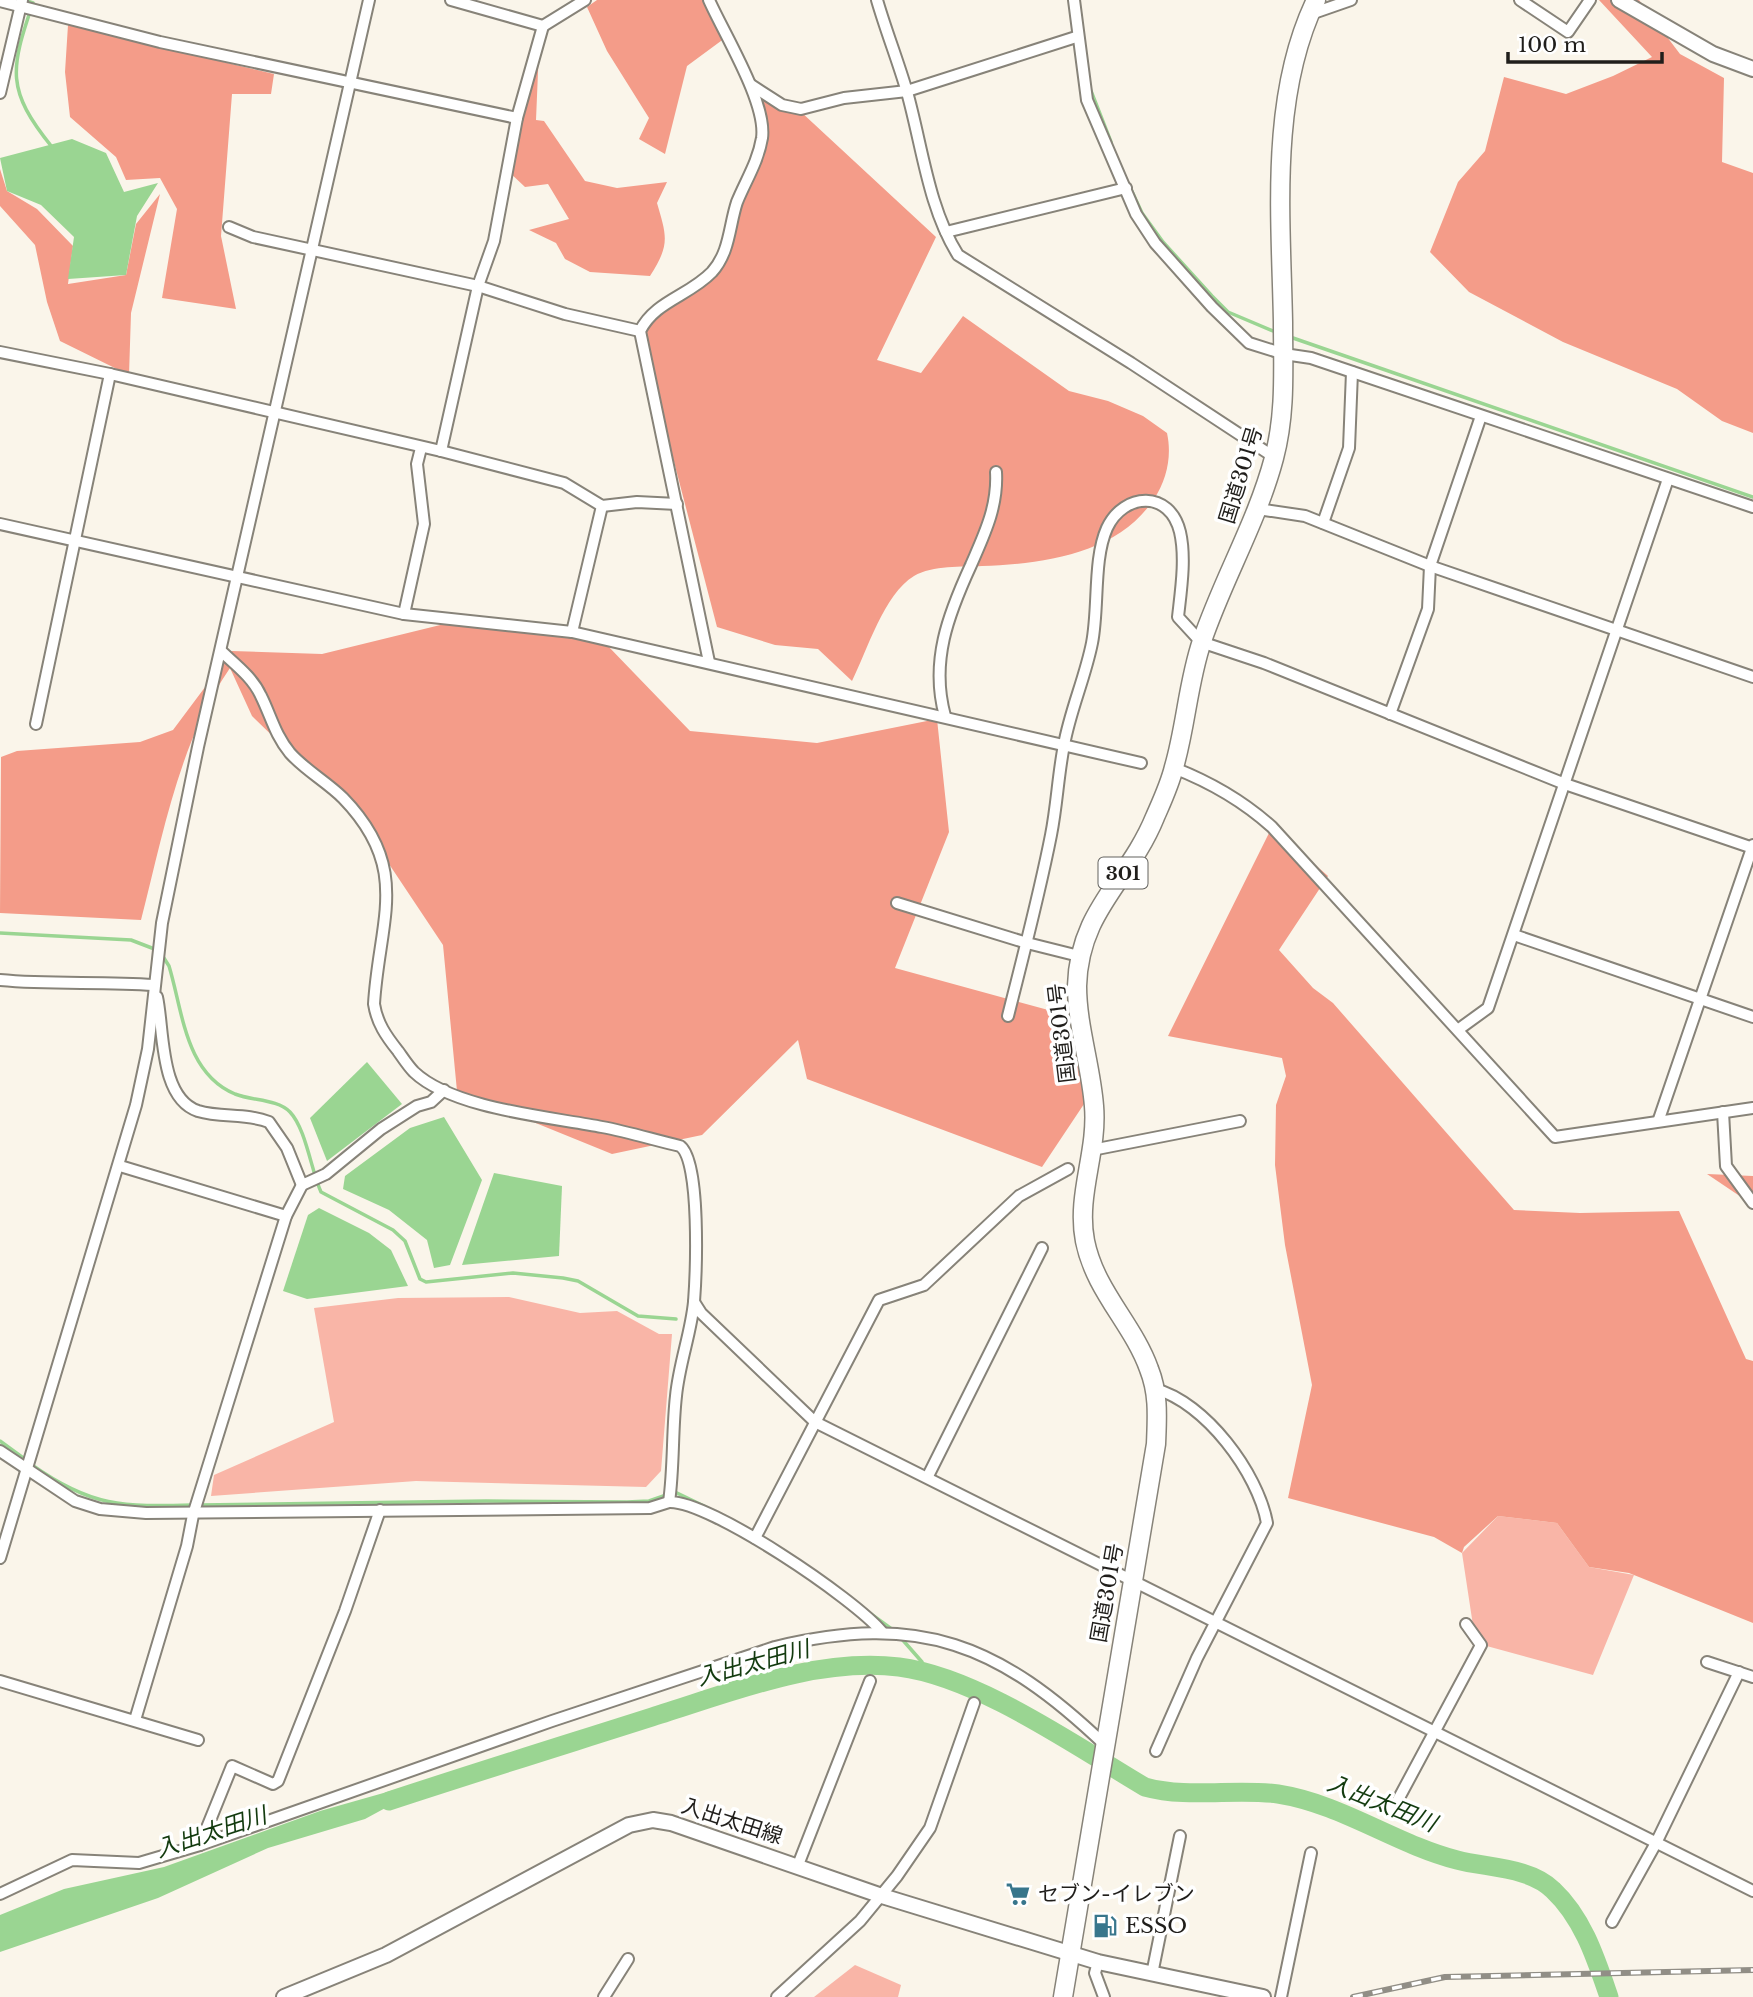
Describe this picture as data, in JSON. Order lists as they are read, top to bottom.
{
  "streets": {
    "highway": ["国道301号", "301"],
    "main road": ["入出太田線"]
  },
  "crossings": [
    ["国道301号", "入出太田線"]
  ],
  "water": ["入出太田川"],
  "places": {
    "supermarket": ["セブン-イレブン"],
    "fuel station": ["ESSO"]
  },
  "scale_bar": "100 m"
}
